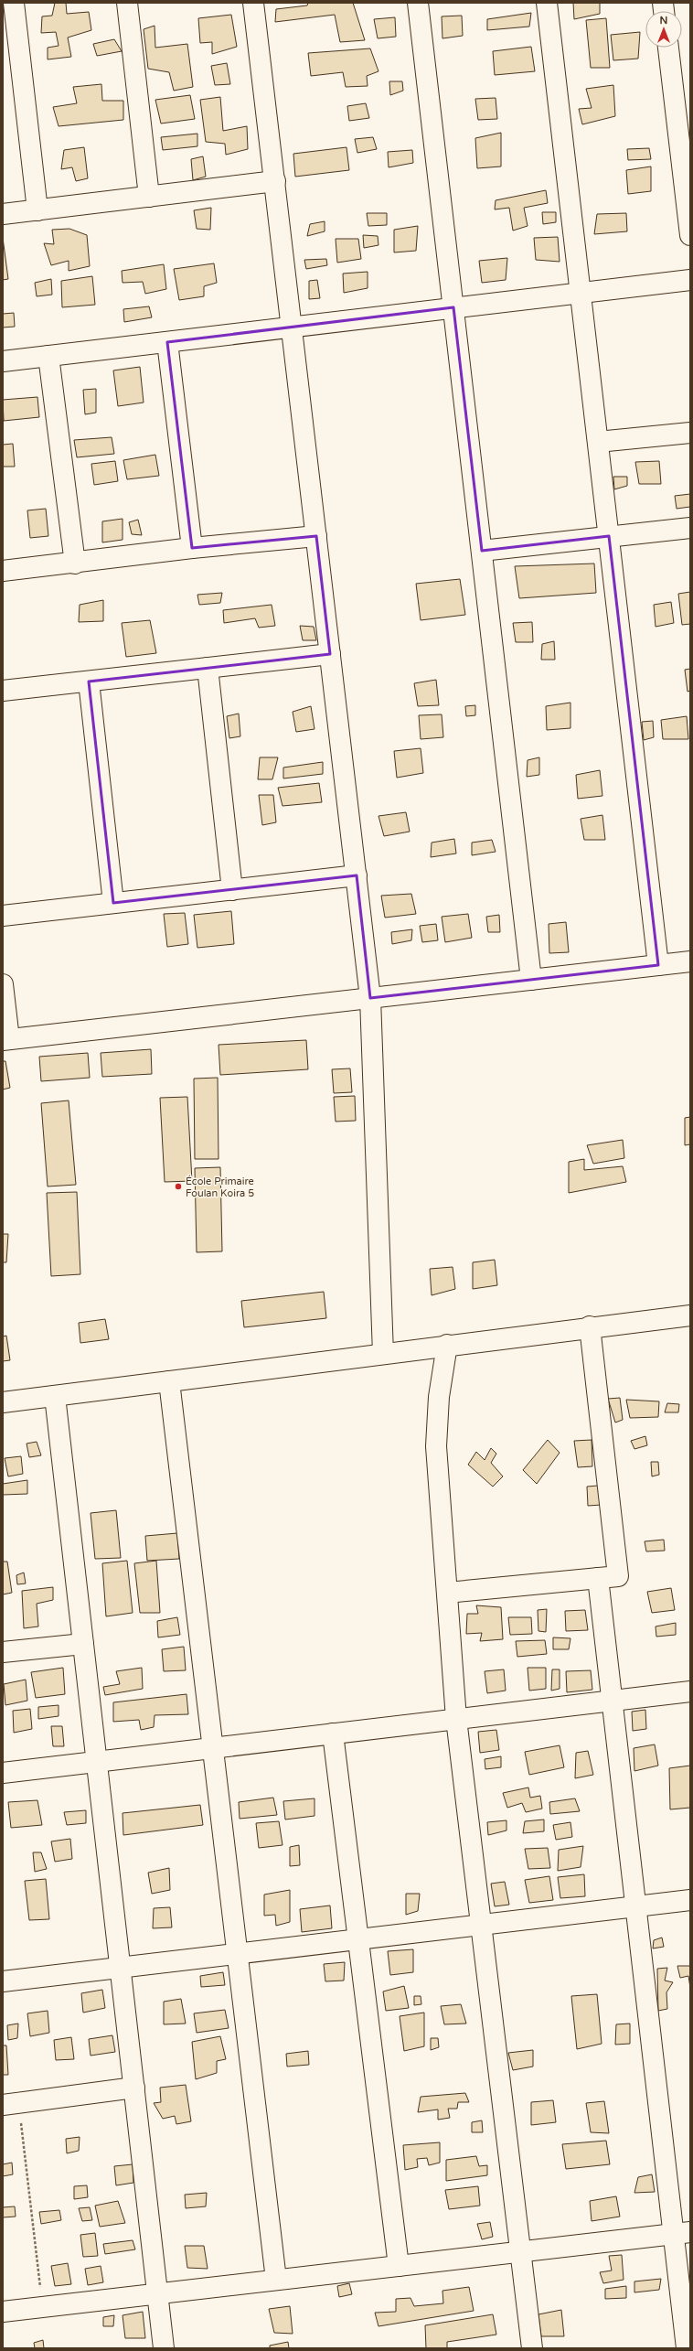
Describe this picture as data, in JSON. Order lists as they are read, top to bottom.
{
  "places": ["École Primaire Foulan Koira 5"],
  "north": "top"
}
